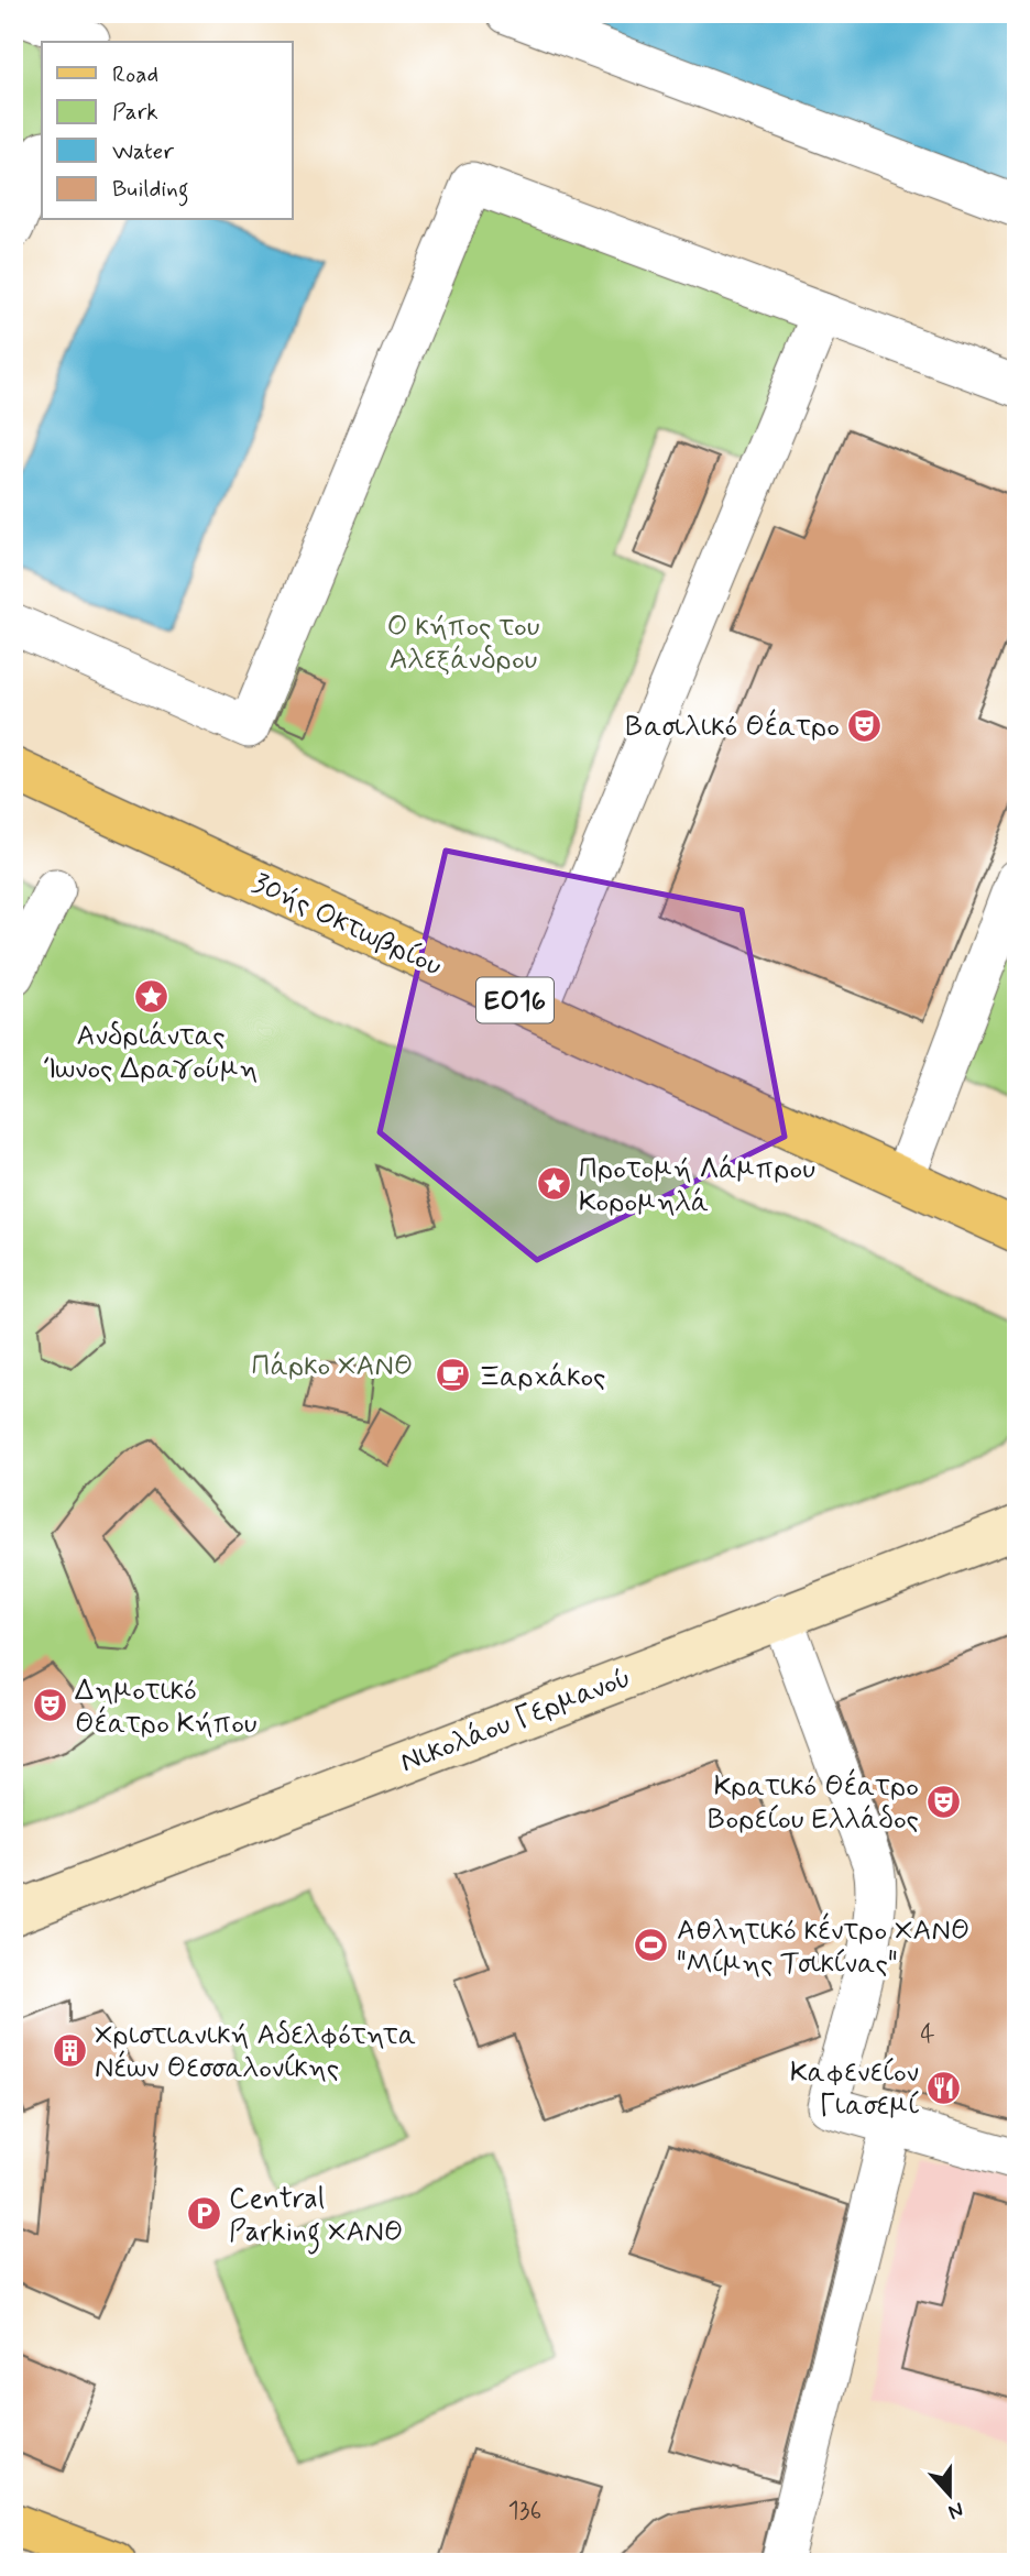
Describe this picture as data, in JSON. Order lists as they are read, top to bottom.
{
  "streets": {
    "main road": ["30ής Οκτωβρίου", "ΕΟ16", "Νικολάου Γερμανού"]
  },
  "parks": ["Ο κήπος του Αλεξάνδρου", "Πάρκο ΧΑΝΘ"],
  "places": {
    "theatre": ["Βασιλικό Θέατρο", "Δημοτικό Θέατρο Κήπου", "Κρατικό Θέατρο Βορείου Ελλάδος"],
    "place": ["Ανδριάντας Ίωνος Δραγούμη", "Προτομή Λάμπρου Κορομηλά"],
    "cafe": ["Ξαρχάκος"],
    "sports": ["Αθλητικό κέντρο ΧΑΝΘ \"Μίμης Τσικίνας\""],
    "building": ["Χριστιανική Αδελφότητα Νέων Θεσσαλονίκης"],
    "restaurant": ["Καφενείον Γιασεμί"],
    "parking": ["Central Parking ΧΑΝΘ"]
  },
  "house_numbers": ["4", "136"],
  "legend": [
    "Road",
    "Park",
    "Water",
    "Building"
  ],
  "north": "bottom"
}
